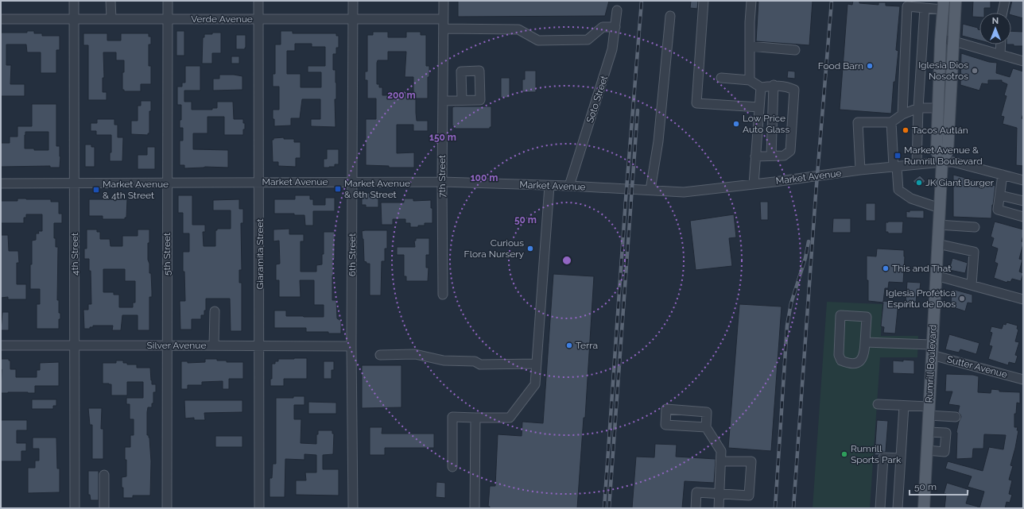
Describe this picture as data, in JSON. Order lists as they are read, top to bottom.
{
  "streets": {
    "main road": ["Rumrill Boulevard"],
    "street": [
      "Verde Avenue",
      "Soto Street",
      "7th Street",
      "Market Avenue",
      "4th Street",
      "5th Street",
      "Giaramita Street",
      "6th Street",
      "Silver Avenue",
      "Sutter Avenue"
    ]
  },
  "crossings": [
    ["Verde Avenue", "7th Street"],
    ["Verde Avenue", "4th Street"],
    ["Verde Avenue", "5th Street"],
    ["Verde Avenue", "Giaramita Street"],
    ["Verde Avenue", "6th Street"],
    ["Soto Street", "Market Avenue"],
    ["7th Street", "Market Avenue"],
    ["Market Avenue", "4th Street"],
    ["Market Avenue", "5th Street"],
    ["Market Avenue", "Giaramita Street"],
    ["Market Avenue", "6th Street"],
    ["Market Avenue", "Rumrill Boulevard"],
    ["4th Street", "Silver Avenue"],
    ["5th Street", "Silver Avenue"],
    ["Giaramita Street", "Silver Avenue"],
    ["6th Street", "Silver Avenue"],
    ["Rumrill Boulevard", "Sutter Avenue"]
  ],
  "places": {
    "other": [
      "Food Barn",
      "Iglesia Dios Nosotros",
      "Low Price Auto Glass",
      "Tacos Autlán",
      "JK Giant Burger",
      "Curious Flora Nursery",
      "This and That",
      "Iglesia Profética Espíritu de Dios",
      "Terra",
      "Rumrill Sports Park"
    ],
    "transit": ["Market Avenue & Rumrill Boulevard", "Market Avenue & 6th Street", "Market Avenue & 4th Street"]
  },
  "scale_bar": "50 m",
  "north": "top",
  "rings": [
    "200 m",
    "150 m",
    "100 m",
    "50 m"
  ]
}
